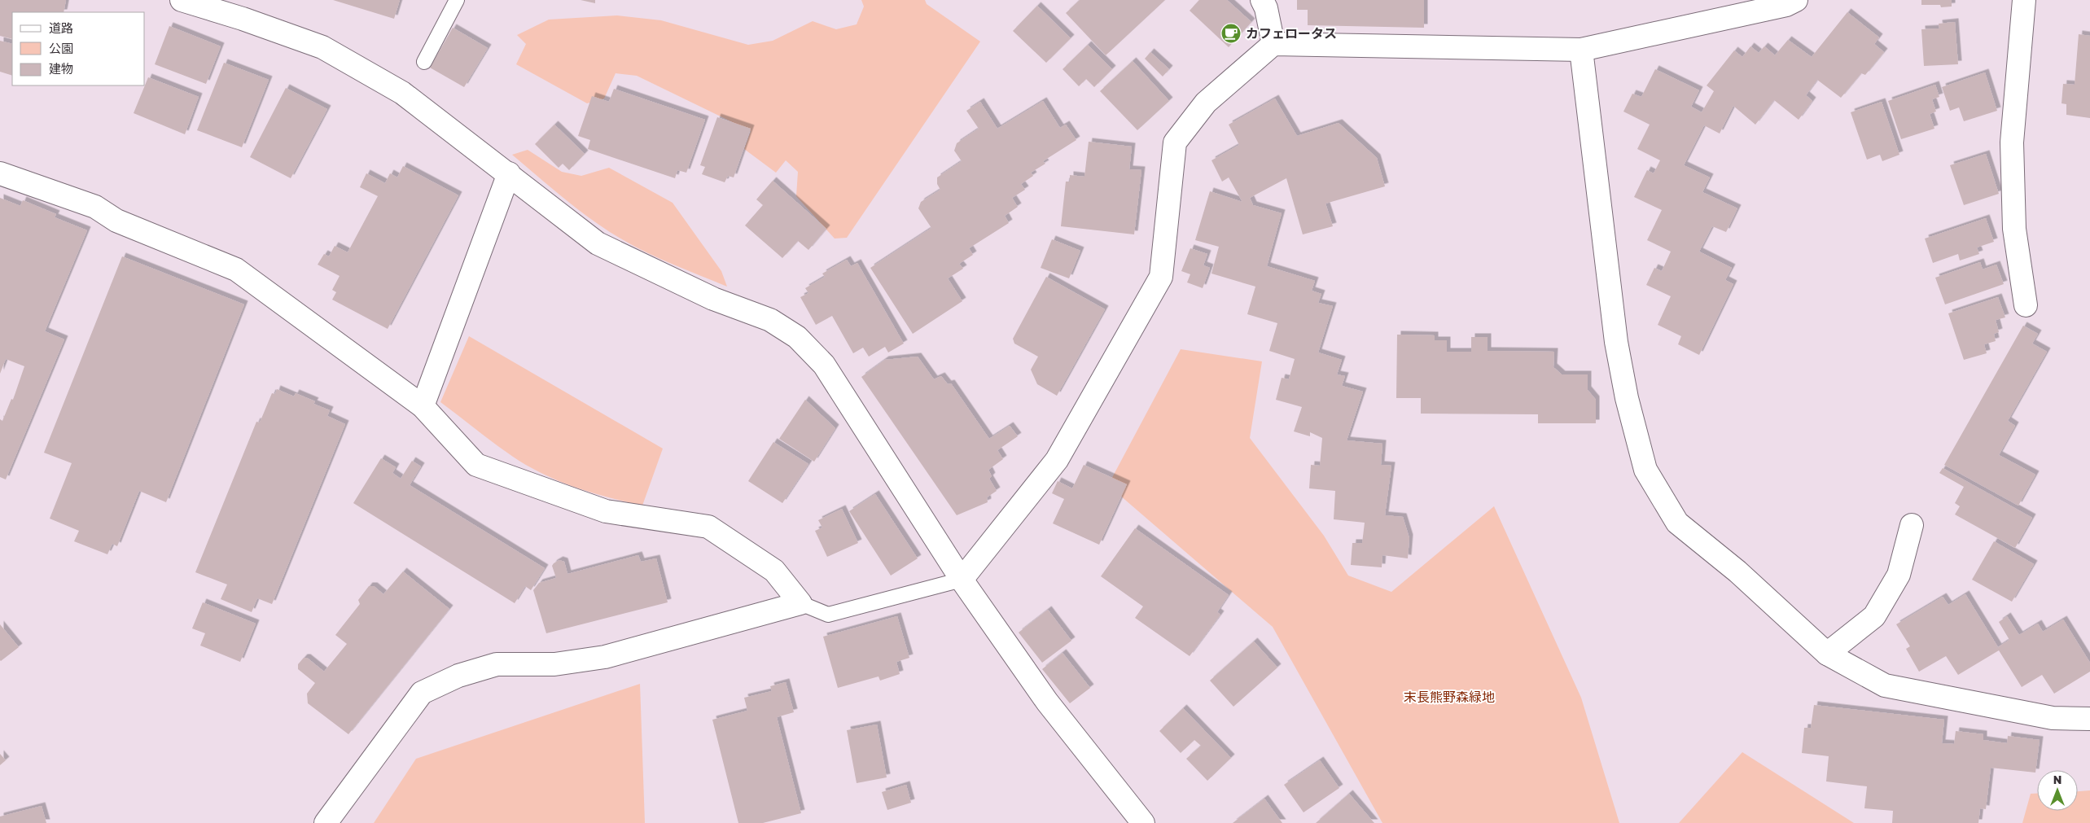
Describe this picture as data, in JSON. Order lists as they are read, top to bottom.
{
  "parks": ["末長熊野森緑地"],
  "places": {
    "cafe": ["カフェロータス"]
  },
  "legend": ["道路", "公園", "建物"],
  "north": "top"
}
